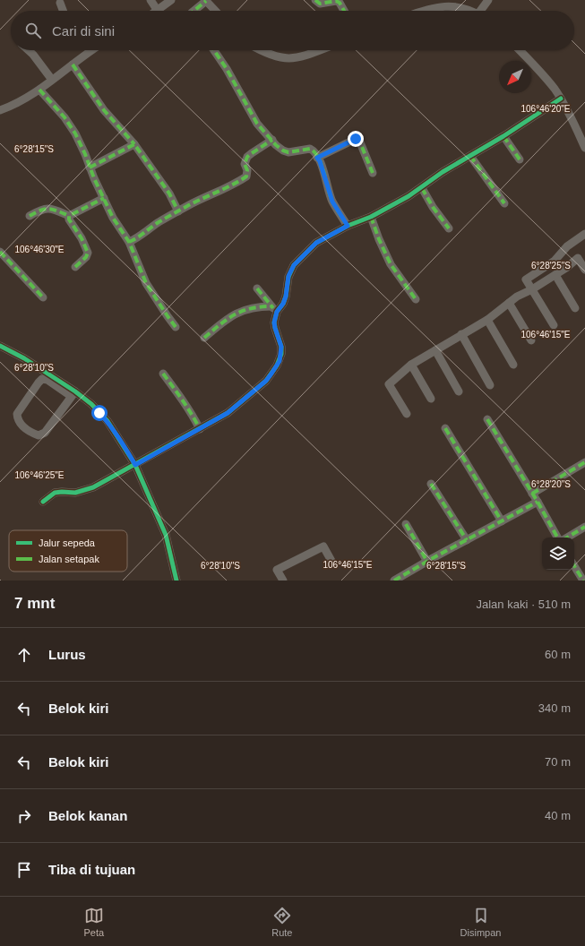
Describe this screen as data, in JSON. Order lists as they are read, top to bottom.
{
  "legend": ["Jalur sepeda", "Jalan setapak"],
  "north": "bottom left",
  "page": {
    "search": "Cari di sini",
    "heading": ["7 mnt", "Jalan kaki · 510 m"],
    "list": [
      ["Lurus", "60 m"],
      ["Belok kiri", "340 m"],
      ["Belok kiri", "70 m"],
      ["Belok kanan", "40 m"],
      "Tiba di tujuan"
    ],
    "nav": ["Peta", "Rute", "Disimpan"]
  },
  "coordinates": [
    "106°46'20\"E",
    "6°28'15\"S",
    "106°46'30\"E",
    "6°28'25\"S",
    "106°46'15\"E",
    "6°28'10\"S",
    "106°46'25\"E",
    "6°28'20\"S"
  ]
}
